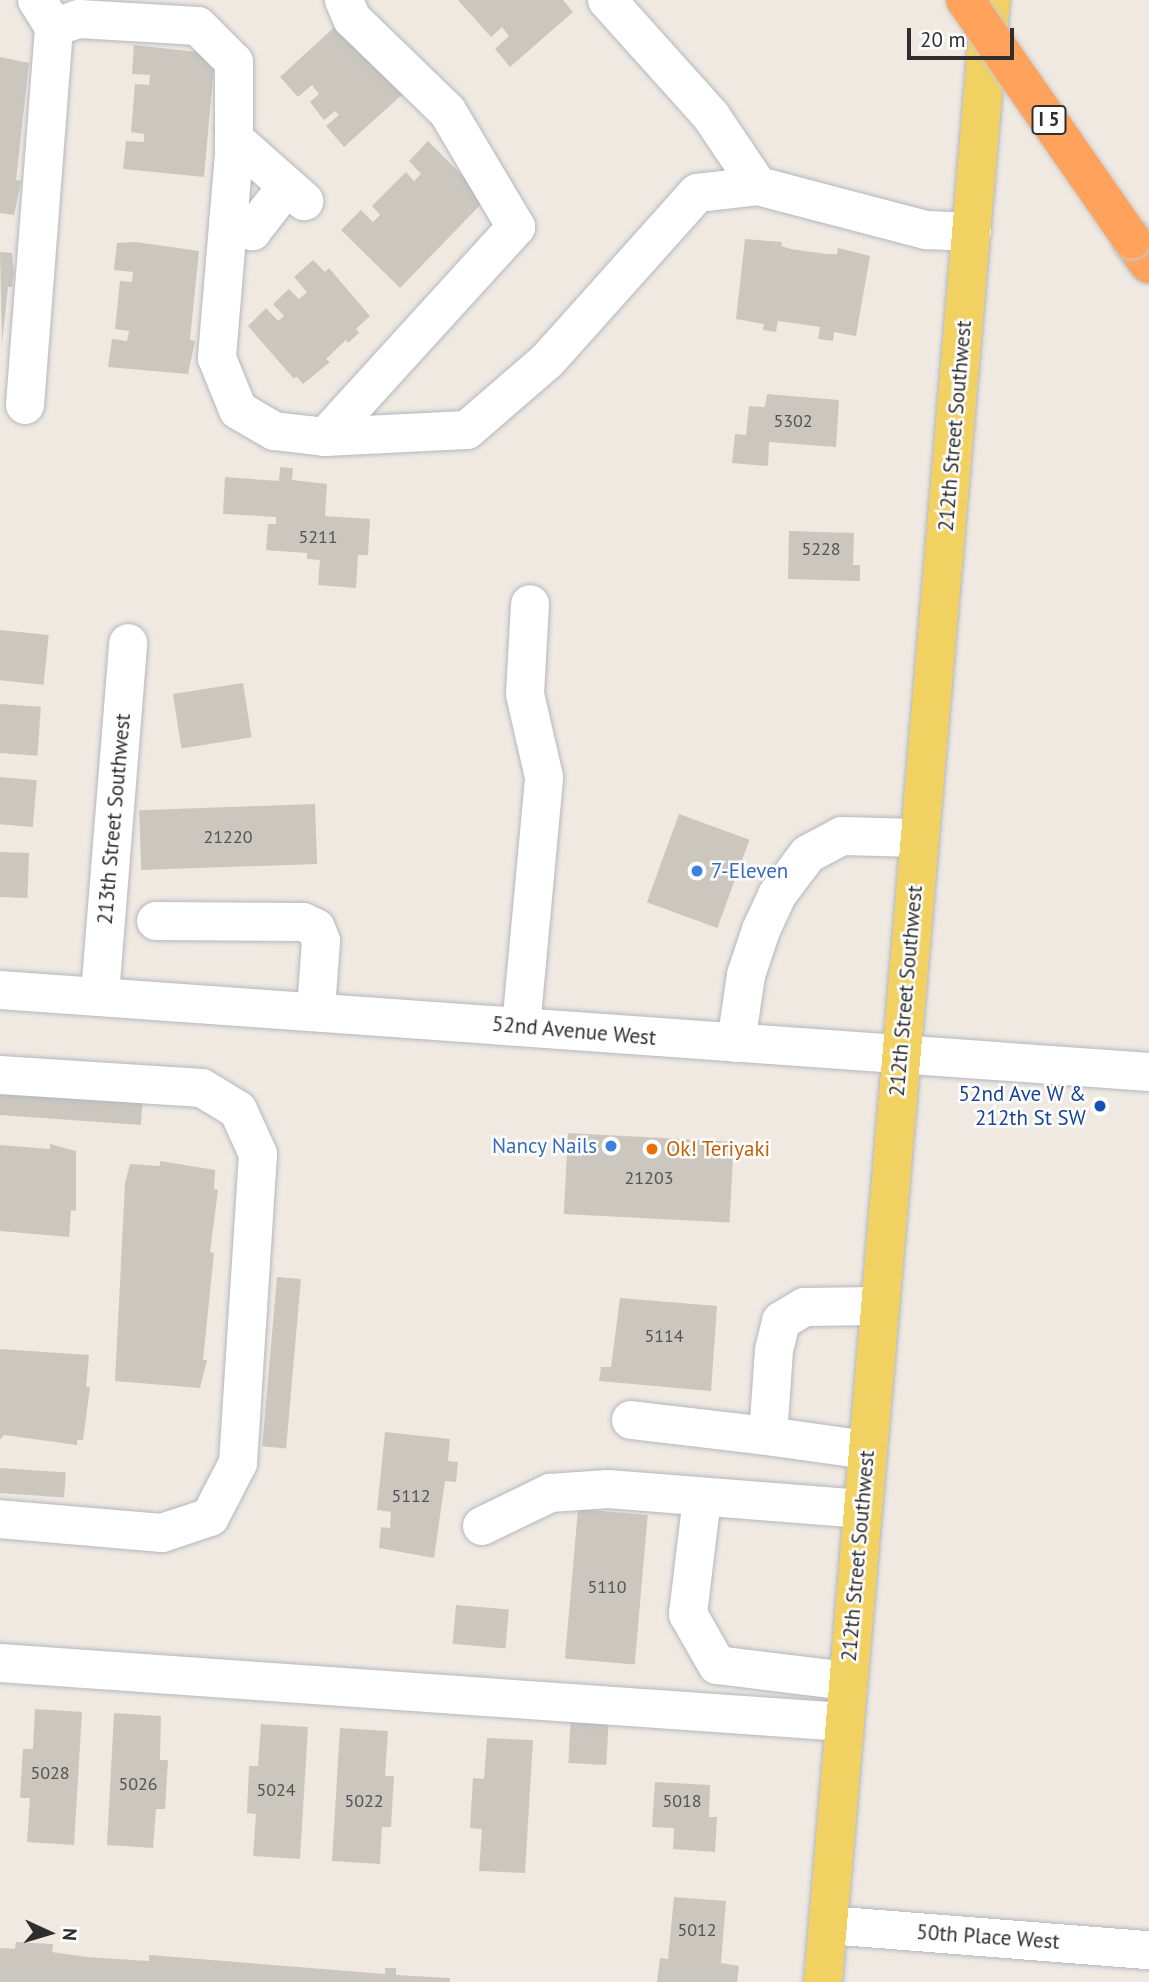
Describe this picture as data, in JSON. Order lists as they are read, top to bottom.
{
  "streets": {
    "highway": ["I 5"],
    "main road": ["212th Street Southwest"],
    "street": ["213th Street Southwest", "52nd Avenue West", "50th Place West"]
  },
  "crossings": [
    ["212th Street Southwest", "52nd Avenue West"],
    ["212th Street Southwest", "50th Place West"],
    ["213th Street Southwest", "52nd Avenue West"]
  ],
  "places": [
    "7-Eleven",
    "52nd Ave W & 212th St SW",
    "Nancy Nails",
    "Ok! Teriyaki"
  ],
  "house_numbers": [
    "5302",
    "5211",
    "5228",
    "21220",
    "21203",
    "5114",
    "5112",
    "5110",
    "5028",
    "5026",
    "5024",
    "5022",
    "5018",
    "5012"
  ],
  "scale_bar": "20 m",
  "north": "right"
}
